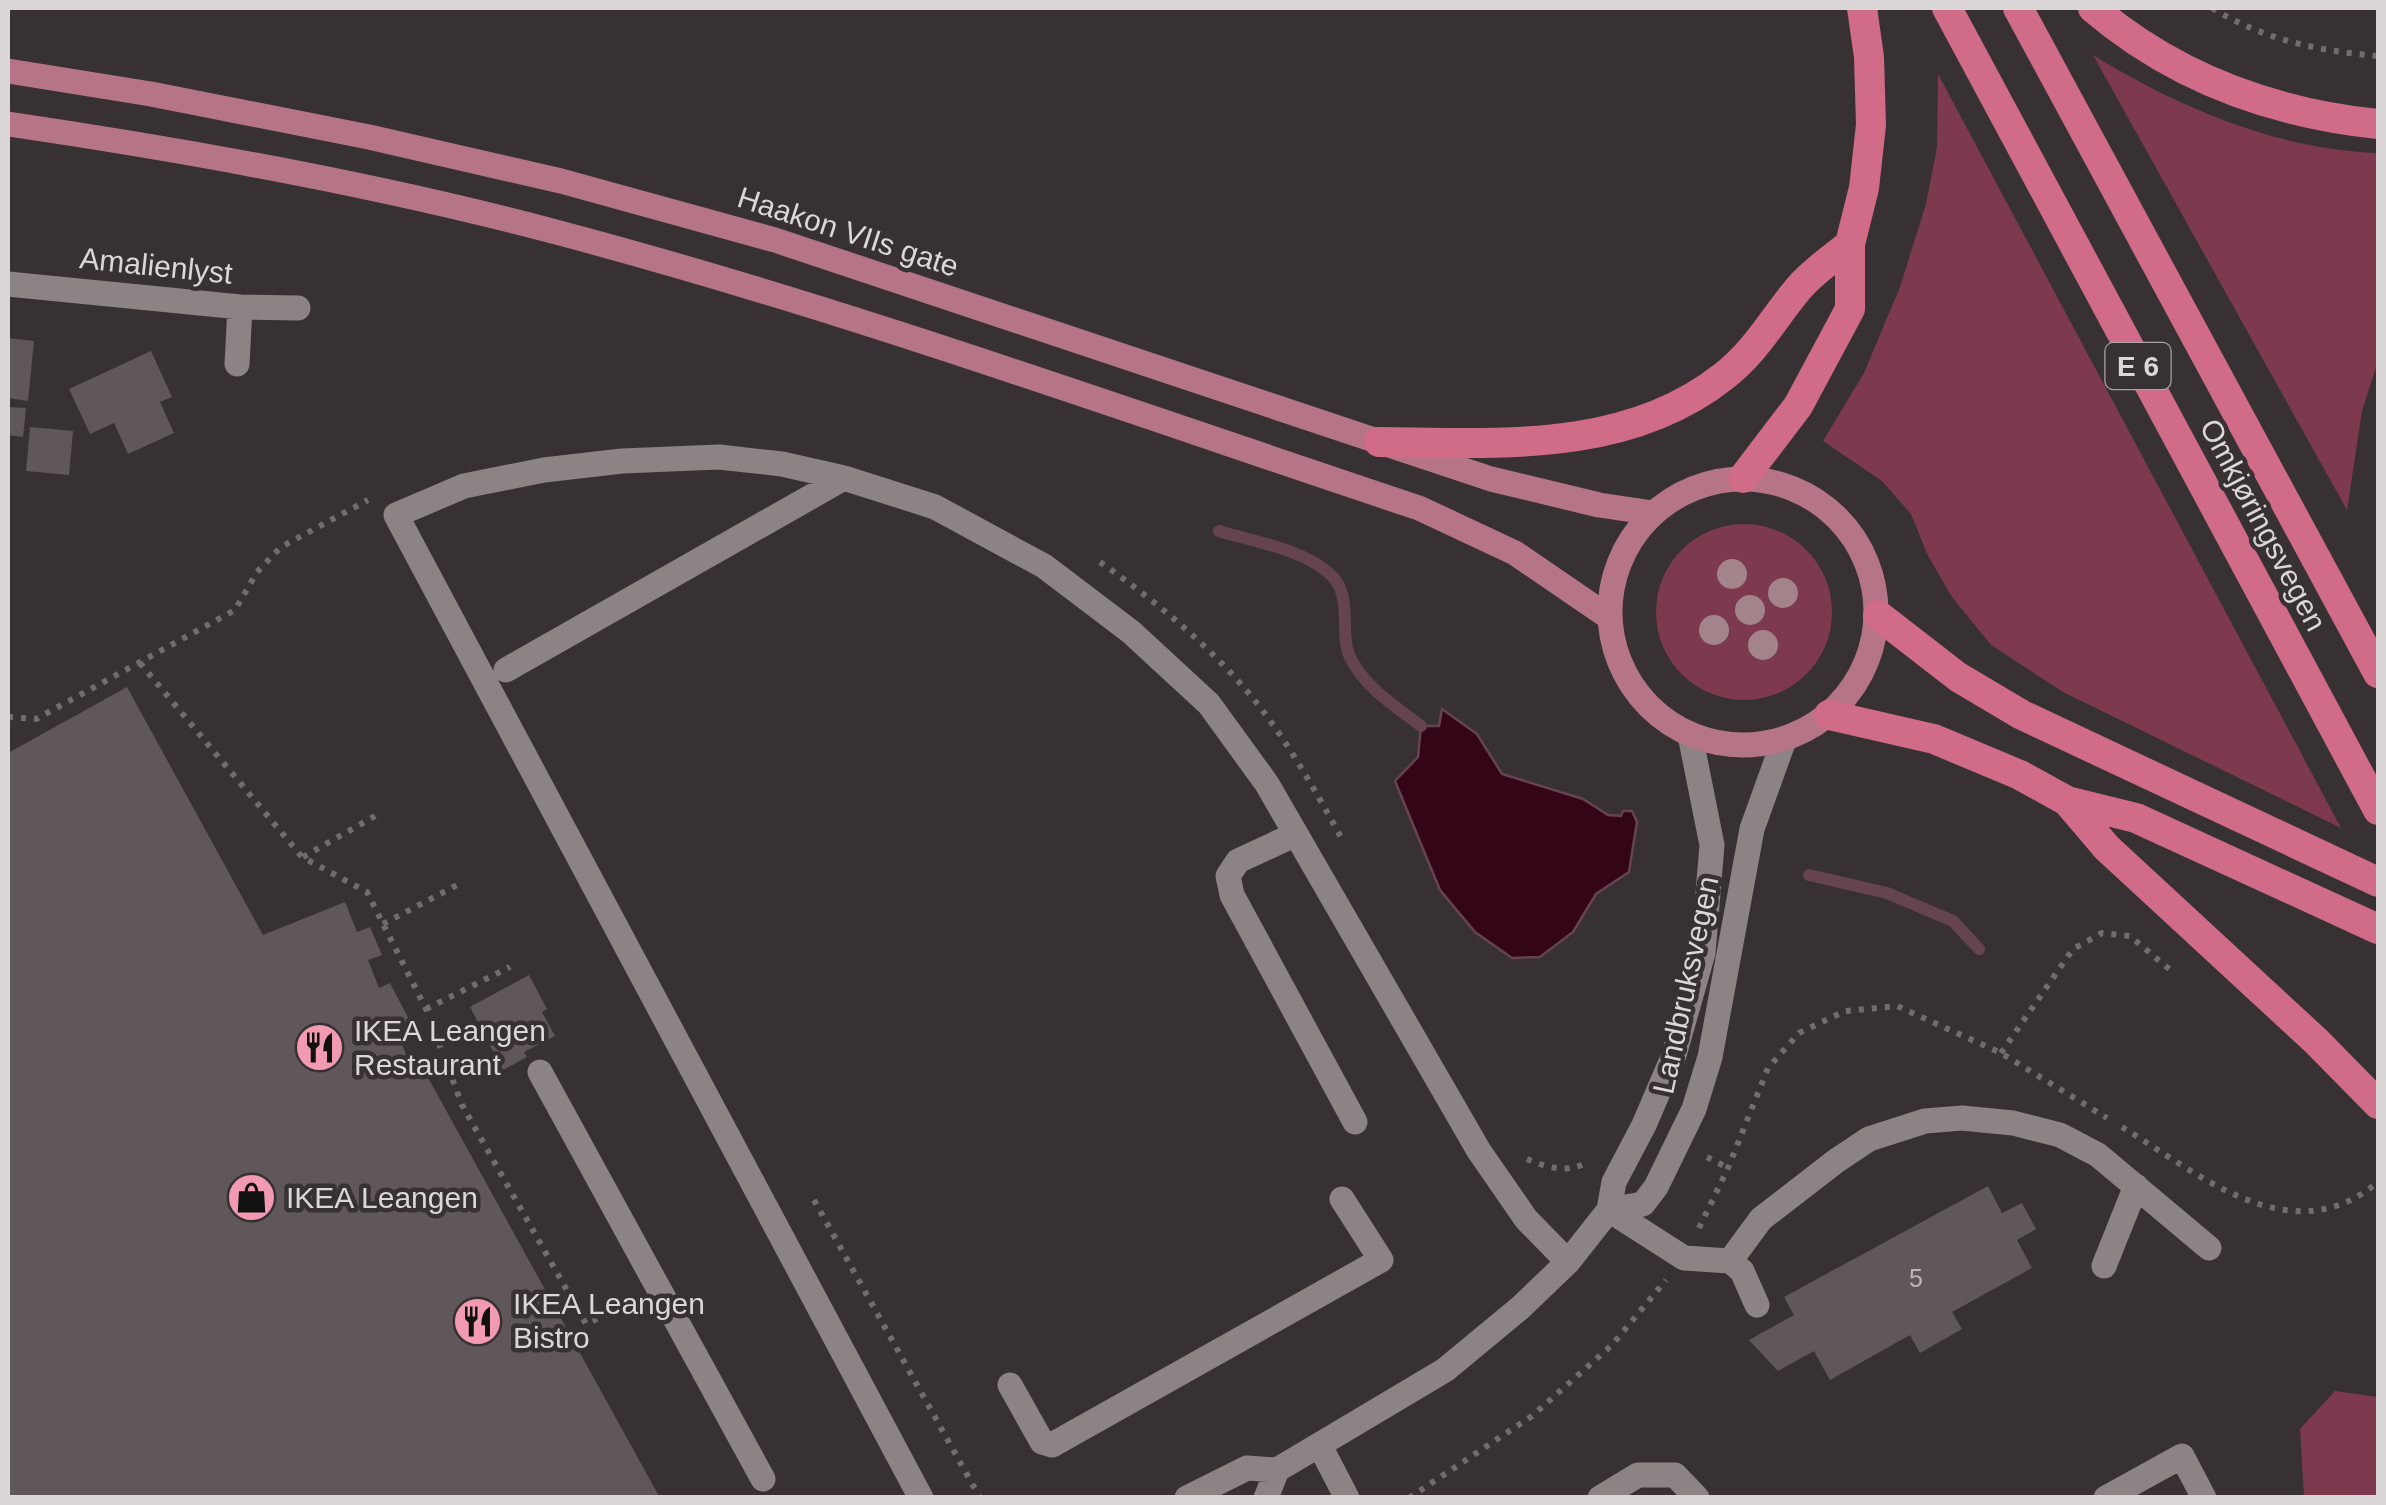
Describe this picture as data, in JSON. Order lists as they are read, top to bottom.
{
  "streets": {
    "highway": ["E 6", "Omkjøringsvegen"],
    "main road": ["Haakon VIIs gate"],
    "street": ["Amalienlyst", "Landbruksvegen"]
  },
  "crossings": [
    ["Haakon VIIs gate", "Landbruksvegen"]
  ],
  "places": {
    "restaurant": ["IKEA Leangen Restaurant", "IKEA Leangen Bistro"],
    "shop": ["IKEA Leangen"]
  },
  "house_numbers": ["5"]
}
